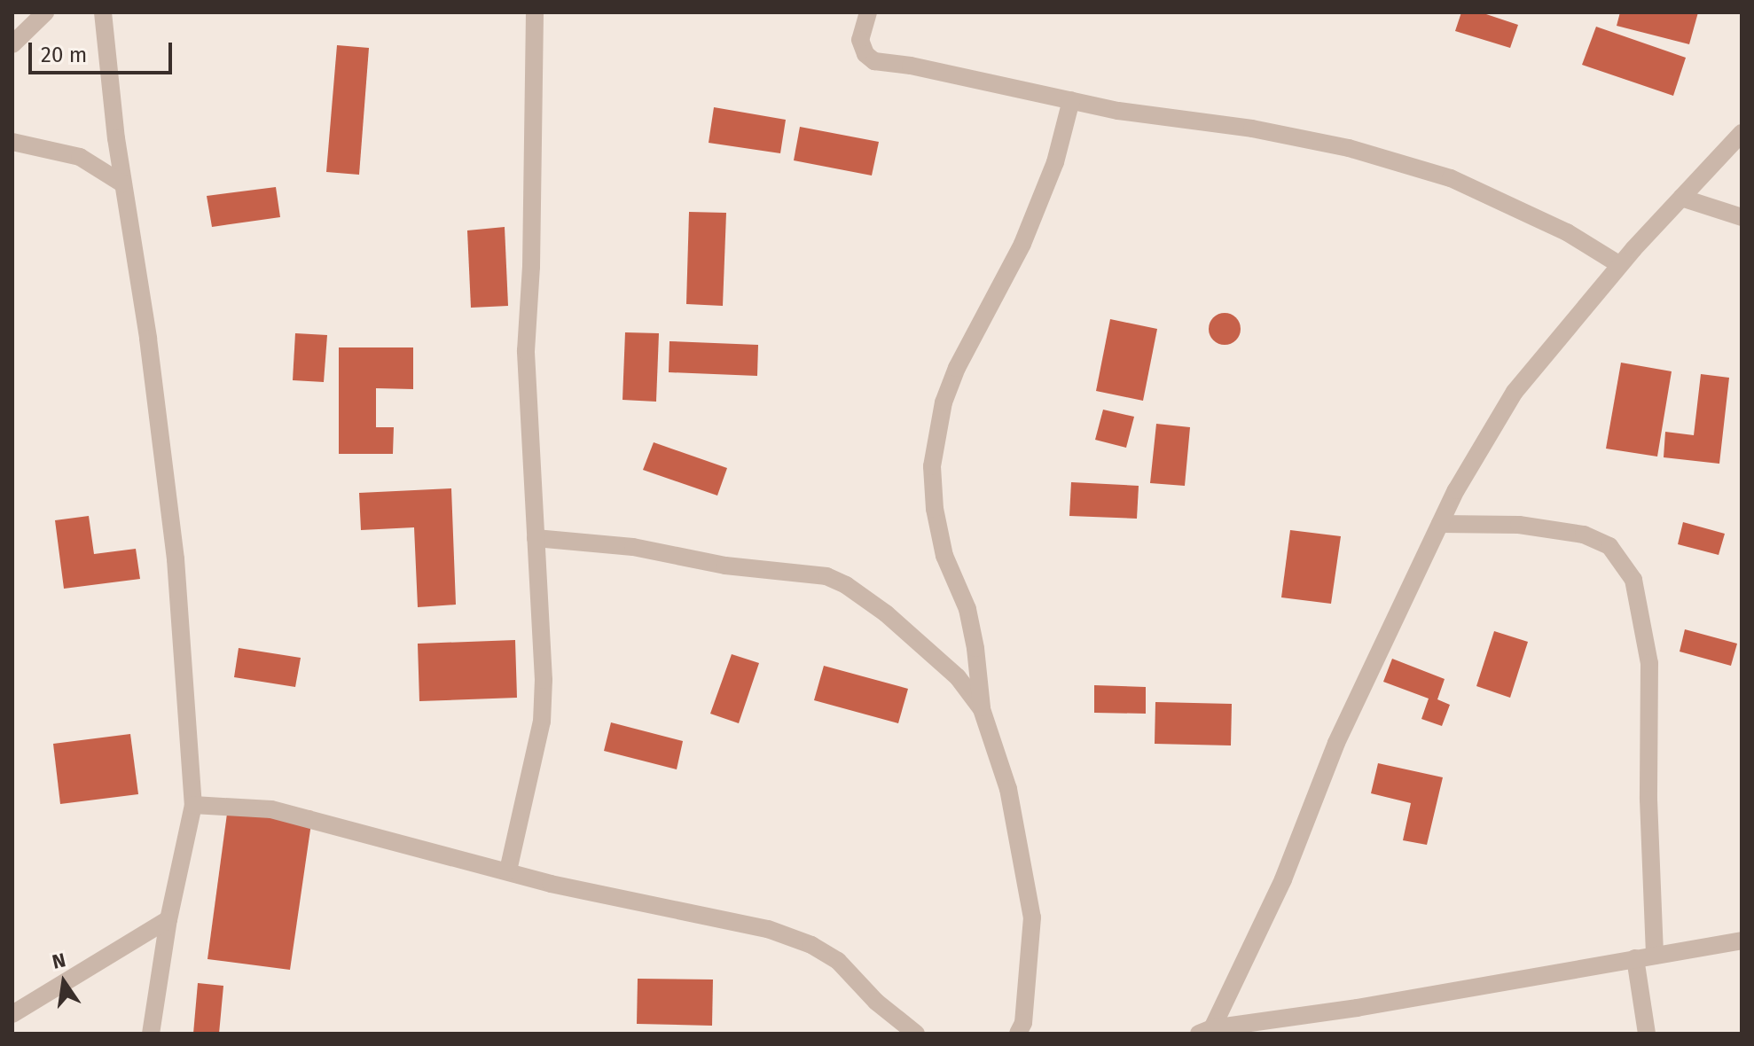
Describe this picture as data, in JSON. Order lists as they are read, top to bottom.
{
  "scale_bar": "20 m",
  "north": "top"
}
